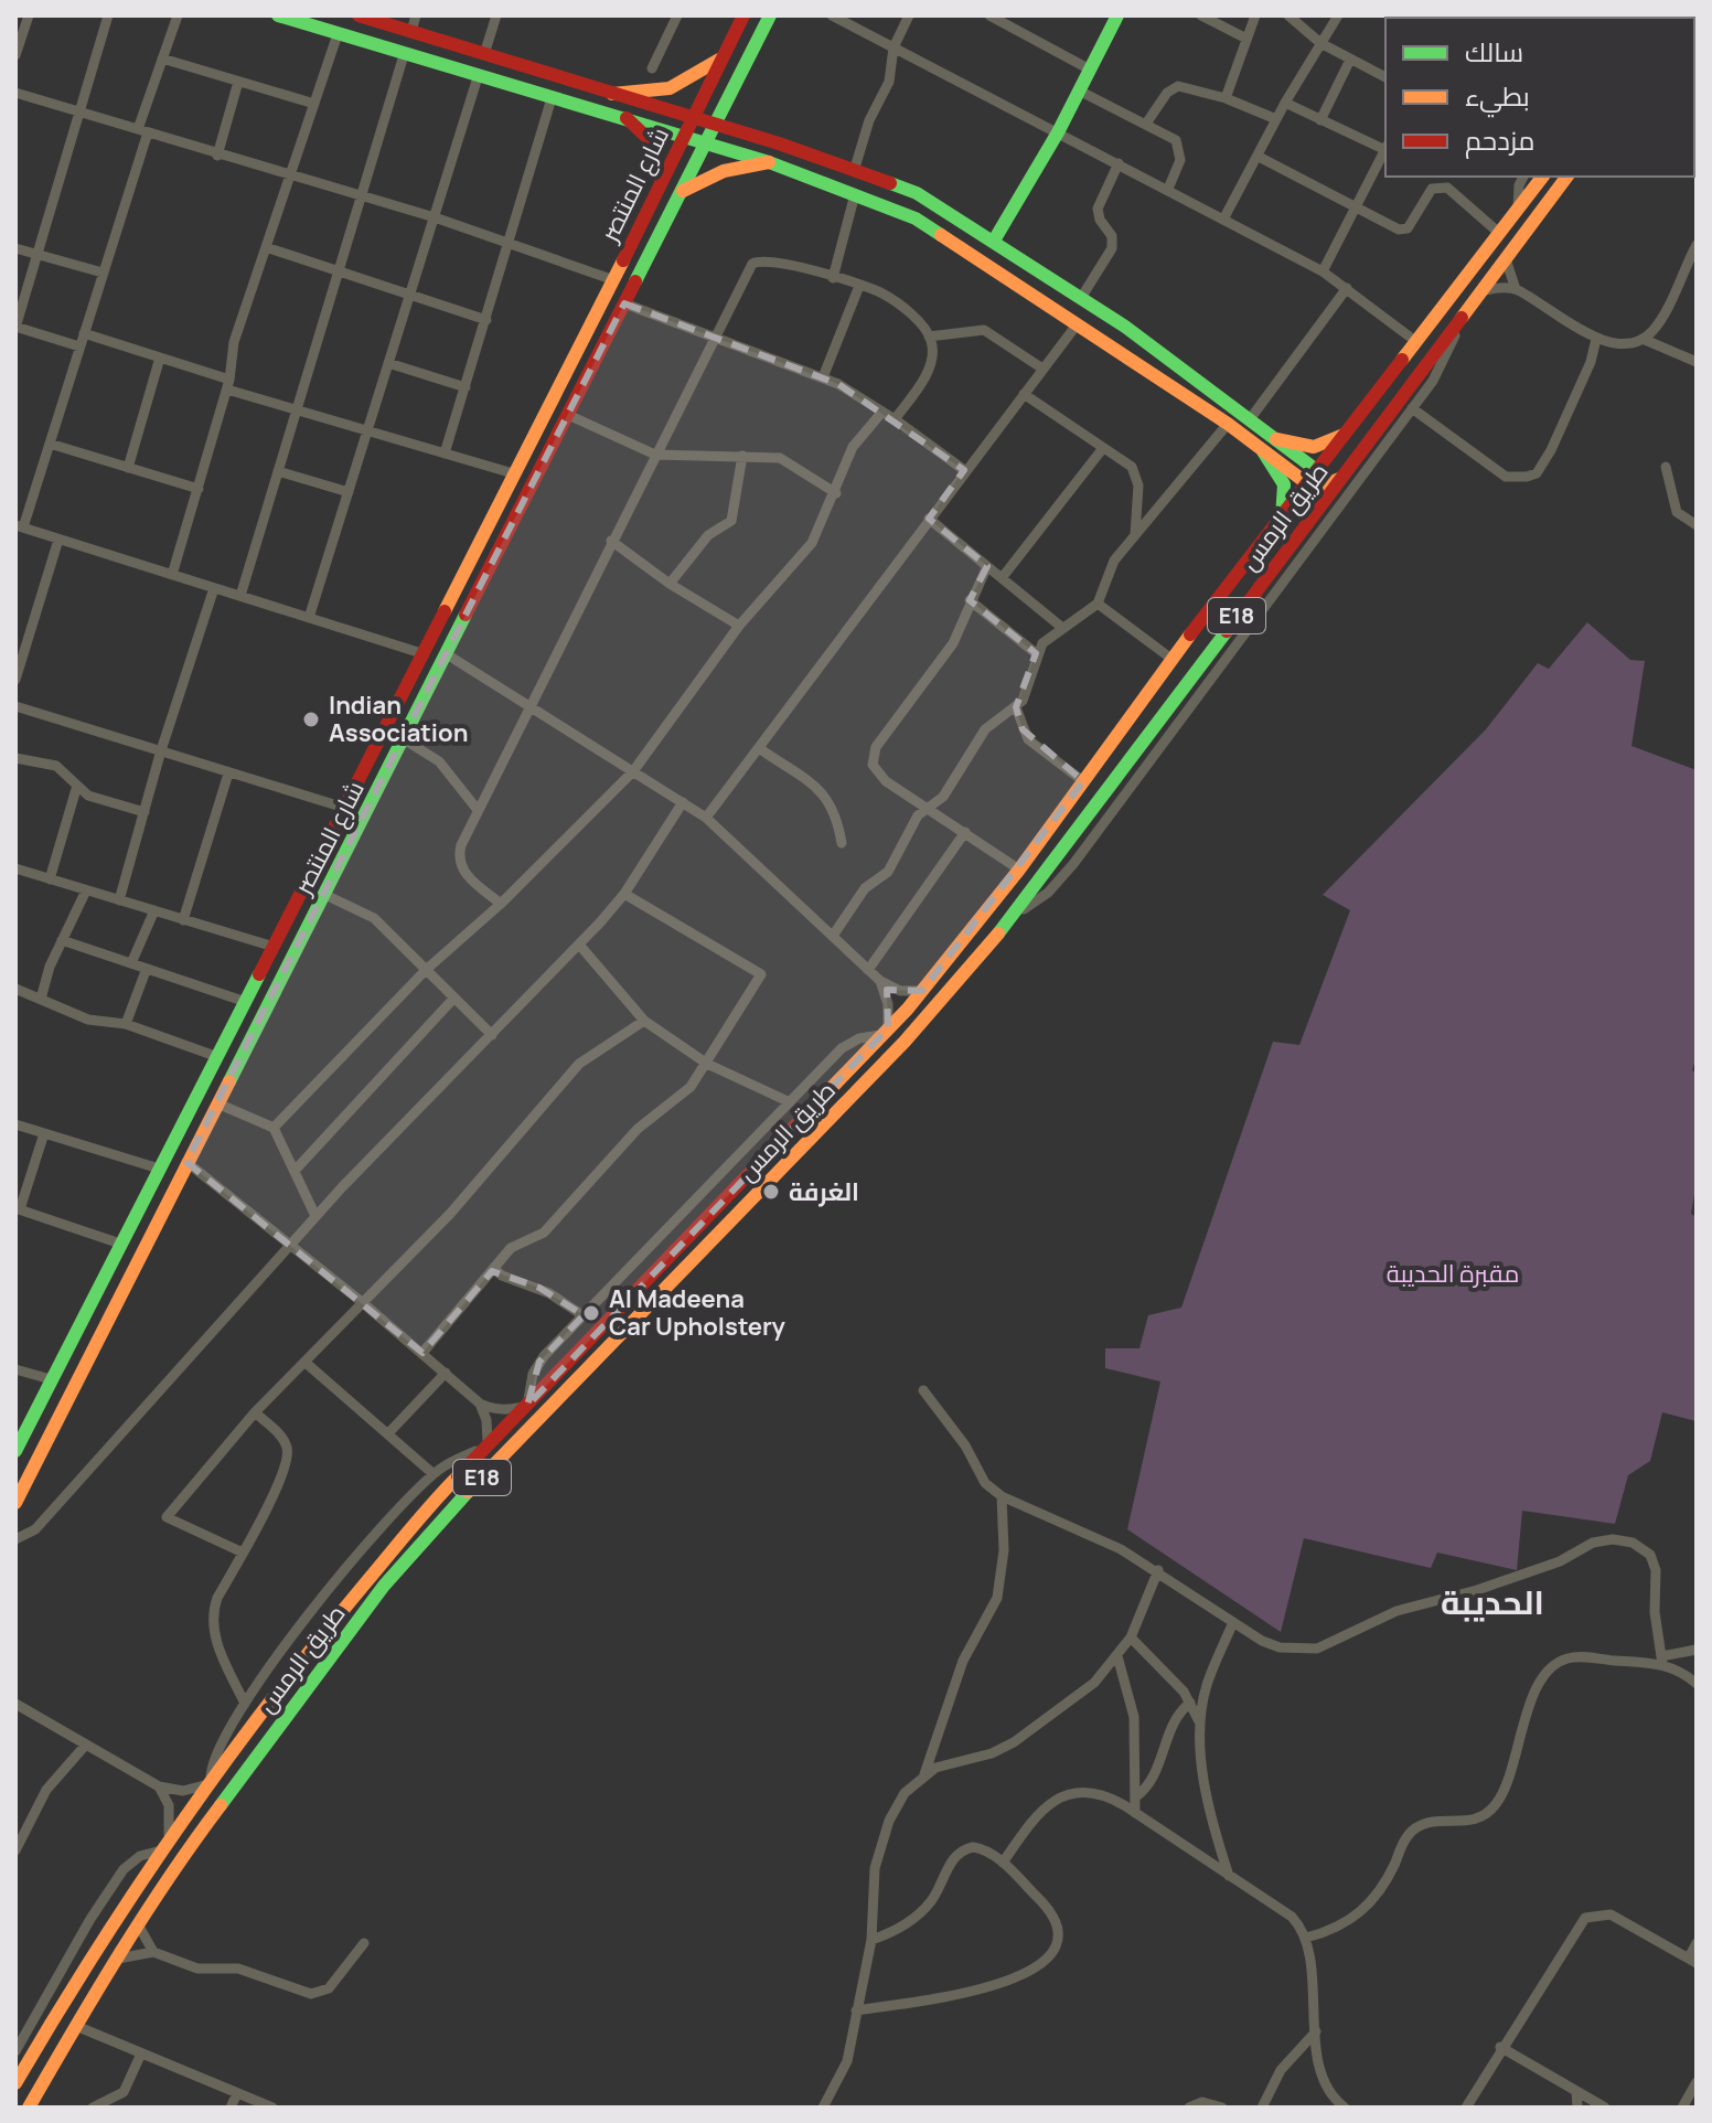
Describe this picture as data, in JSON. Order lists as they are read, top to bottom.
{
  "streets": {
    "main road": ["شارع المنتصر", "طريق الرمس", "E18"]
  },
  "districts": ["الحديبة"],
  "parks": ["مقبرة الحديبة"],
  "places": ["Indian Association", "الغرفة", "Al Madeena Car Upholstery"],
  "legend": ["سالك", "بطيء", "مزدحم"]
}
